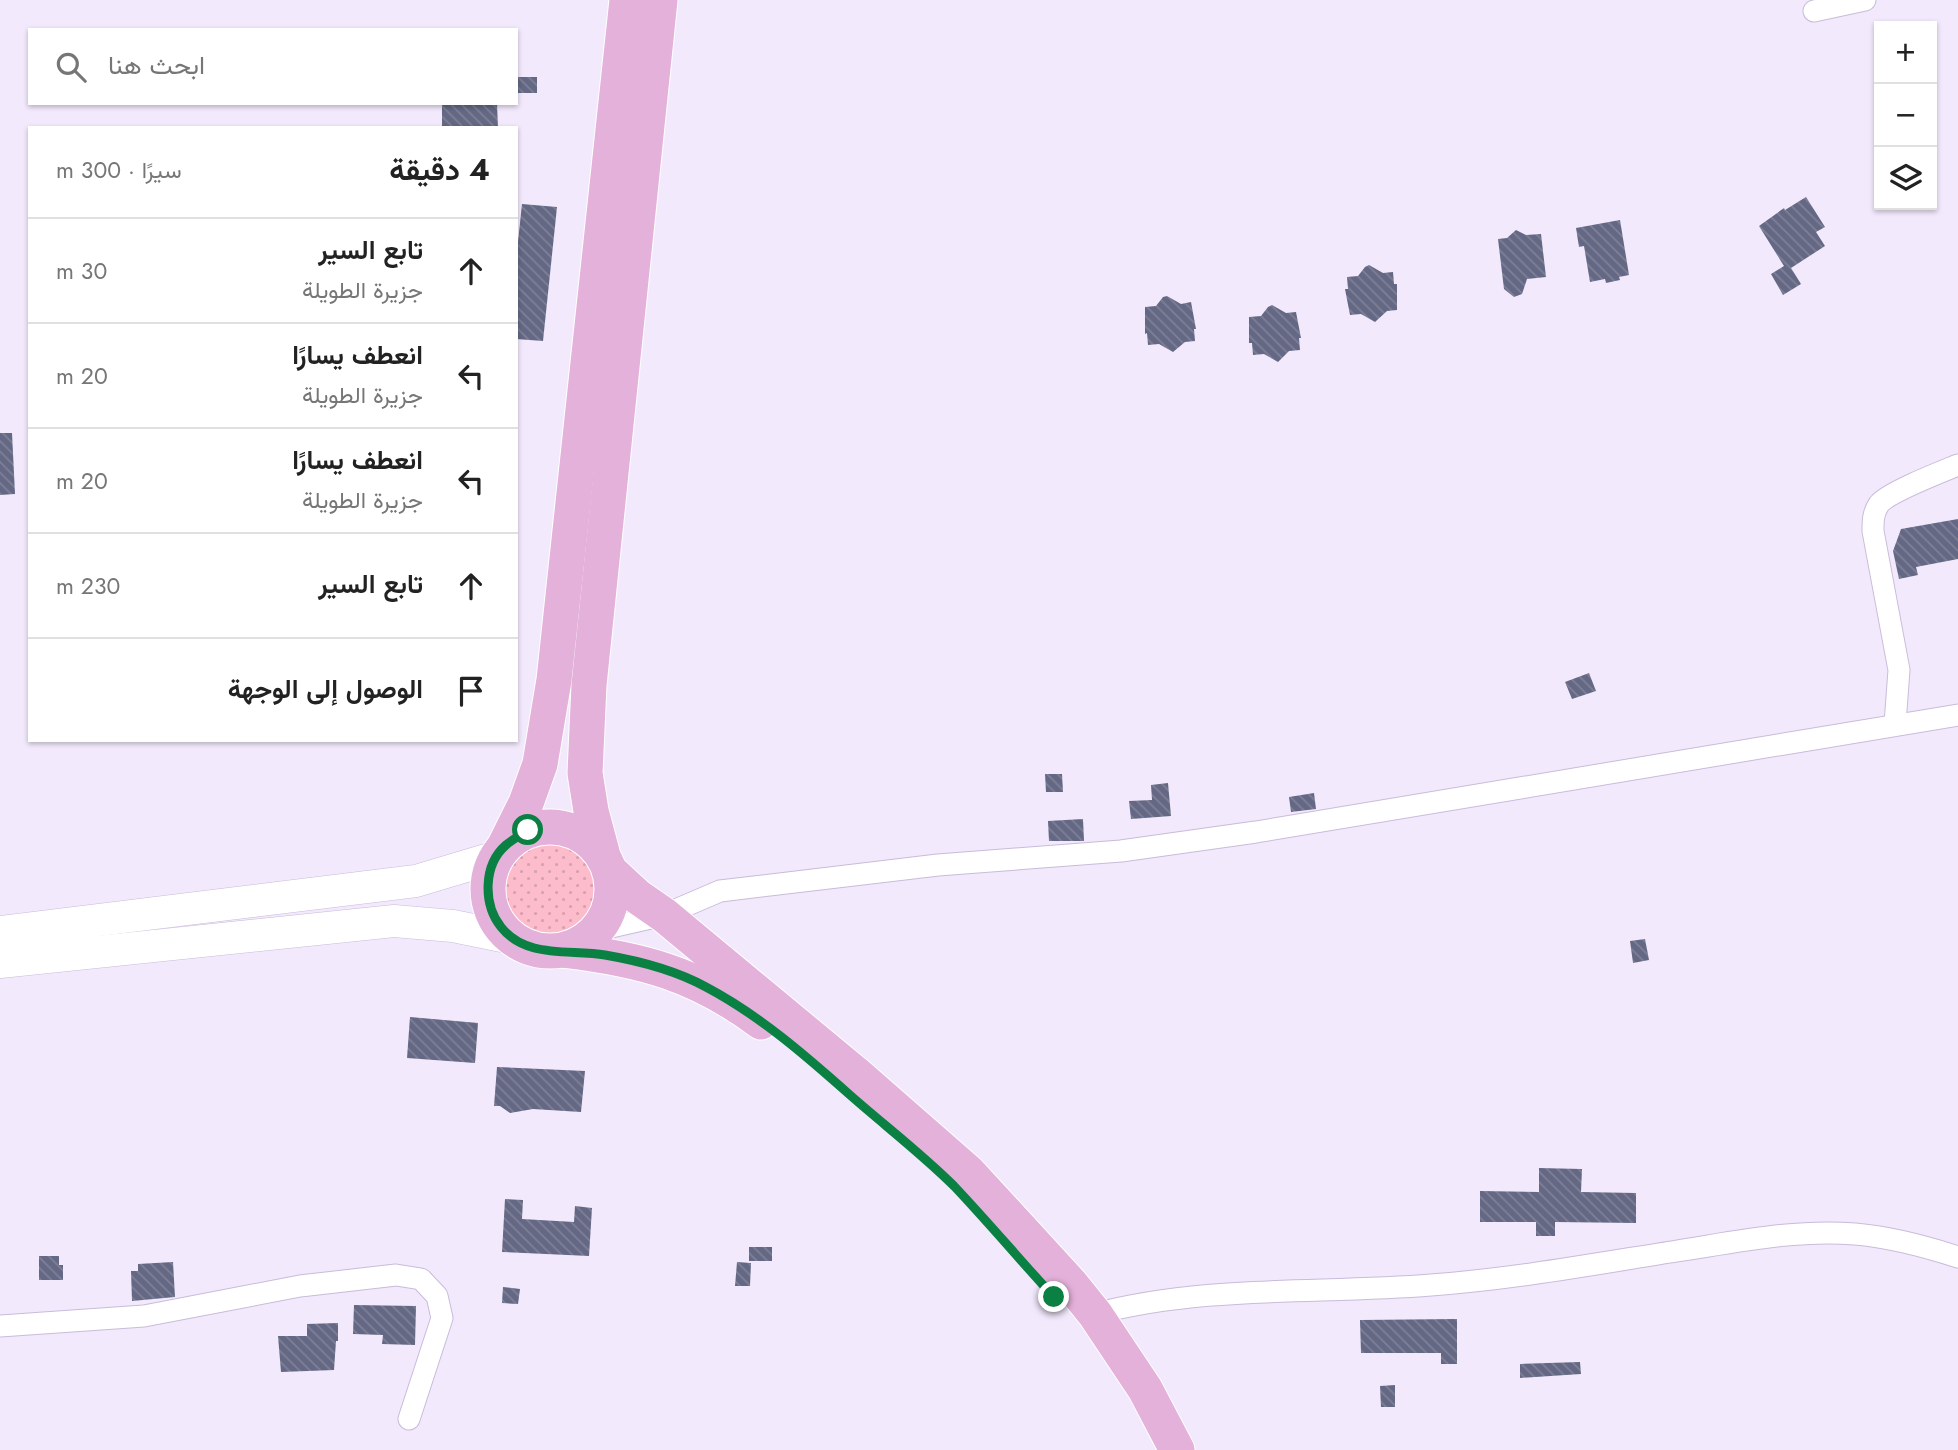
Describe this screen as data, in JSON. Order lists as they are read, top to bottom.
{
  "page": {
    "map_buttons": ["+", "−"],
    "search": "ابحث هنا",
    "heading": ["4 دقيقة", "سيرًا · 300 m"],
    "list": [
      ["تابع السير", "جزيرة الطويلة", "30 m"],
      ["انعطف يسارًا", "جزيرة الطويلة", "20 m"],
      ["انعطف يسارًا", "جزيرة الطويلة", "20 m"],
      ["تابع السير", "230 m"],
      "الوصول إلى الوجهة"
    ]
  }
}
